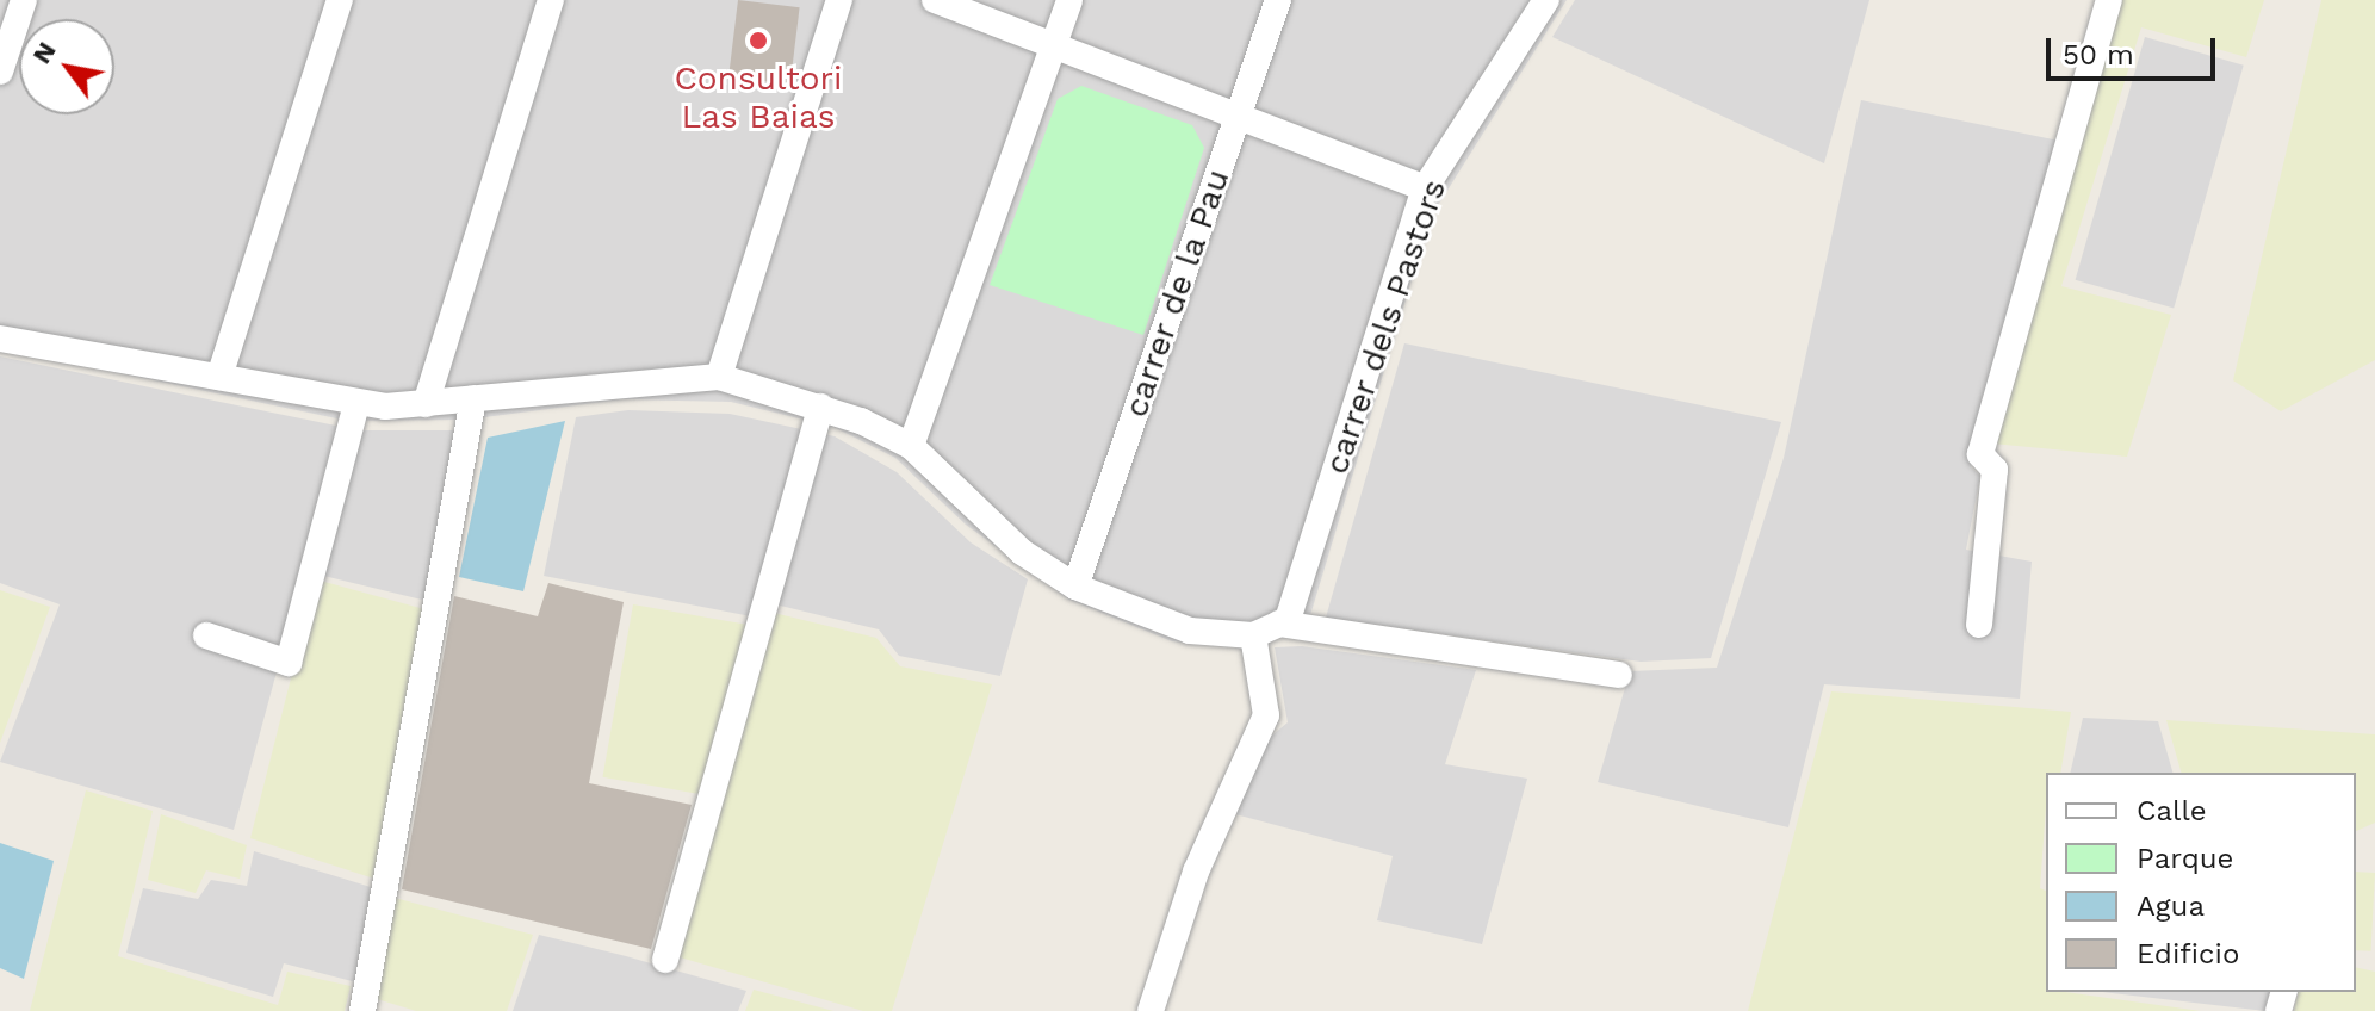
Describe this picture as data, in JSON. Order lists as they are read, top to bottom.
{
  "streets": {
    "street": ["carrer de la Pau", "carrer dels Pastors"]
  },
  "places": ["Consultori Las Baias"],
  "legend": [
    "Calle",
    "Parque",
    "Agua",
    "Edificio"
  ],
  "scale_bar": "50 m",
  "north": "top left"
}
